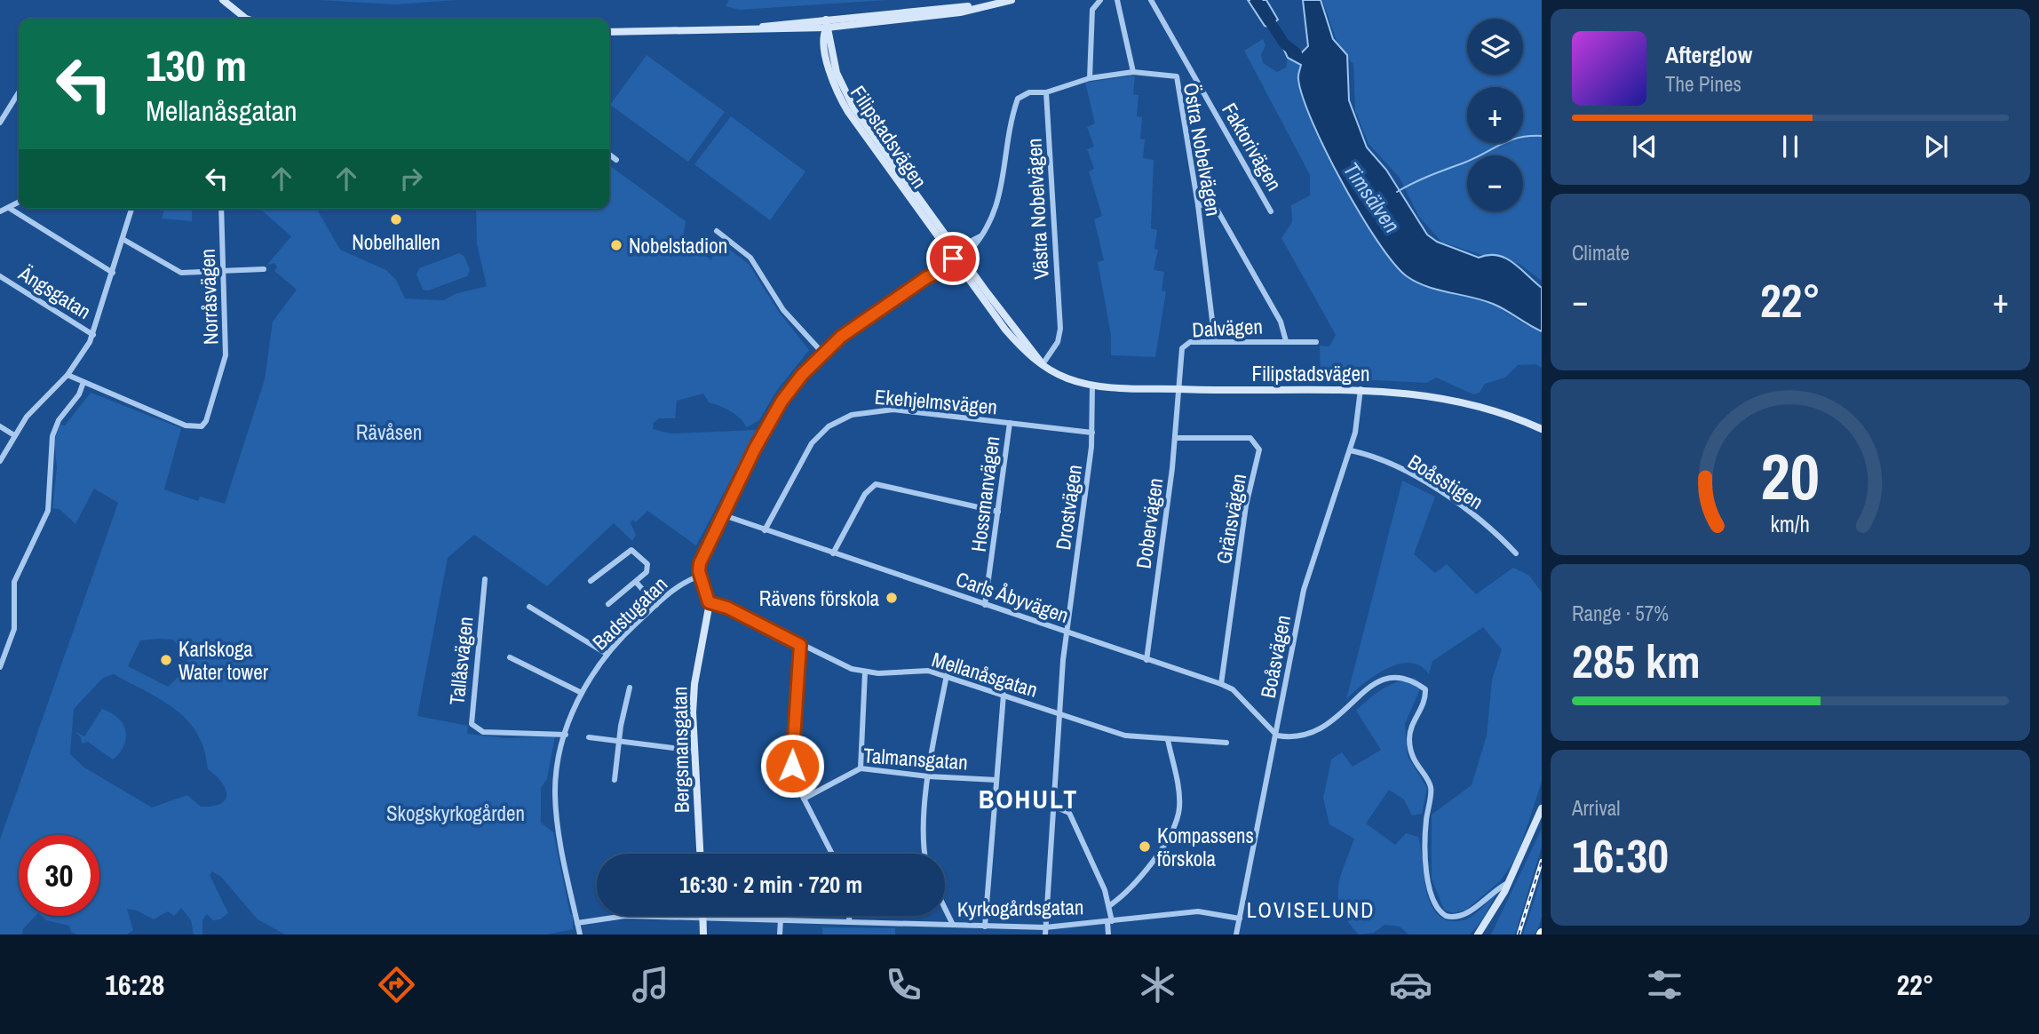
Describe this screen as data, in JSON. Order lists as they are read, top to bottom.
{
  "streets": {
    "street": [
      "Filipstadsvägen",
      "Faktorivägen",
      "Östra Nobelvägen",
      "Västra Nobelvägen",
      "Ängsgatan",
      "Norråsvägen",
      "Dalvägen",
      "Ekehjelmsvägen",
      "Boåsstigen",
      "Hossmanvägen",
      "Drostvägen",
      "Gränsvägen",
      "Dobervägen",
      "Carls Åbyvägen",
      "Badstugatan",
      "Boåsvägen",
      "Tallåsvägen",
      "Mellanåsgatan",
      "Bergsmansgatan",
      "Talmansgatan",
      "Kyrkogårdsgatan"
    ]
  },
  "crossings": [
    ["Filipstadsvägen", "Västra Nobelvägen"],
    ["Filipstadsvägen", "Dalvägen"],
    ["Filipstadsvägen", "Drostvägen"],
    ["Filipstadsvägen", "Dobervägen"],
    ["Filipstadsvägen", "Boåsvägen"],
    ["Filipstadsvägen", "Bergsmansgatan"],
    ["Östra Nobelvägen", "Dalvägen"],
    ["Dalvägen", "Dobervägen"],
    ["Ekehjelmsvägen", "Hossmanvägen"],
    ["Ekehjelmsvägen", "Drostvägen"],
    ["Ekehjelmsvägen", "Carls Åbyvägen"],
    ["Boåsstigen", "Boåsvägen"],
    ["Hossmanvägen", "Carls Åbyvägen"],
    ["Drostvägen", "Carls Åbyvägen"],
    ["Drostvägen", "Mellanåsgatan"],
    ["Drostvägen", "Kyrkogårdsgatan"],
    ["Gränsvägen", "Dobervägen"],
    ["Gränsvägen", "Carls Åbyvägen"],
    ["Dobervägen", "Carls Åbyvägen"],
    ["Carls Åbyvägen", "Boåsvägen"],
    ["Carls Åbyvägen", "Bergsmansgatan"],
    ["Badstugatan", "Tallåsvägen"],
    ["Badstugatan", "Bergsmansgatan"],
    ["Badstugatan", "Kyrkogårdsgatan"],
    ["Boåsvägen", "Kyrkogårdsgatan"],
    ["Mellanåsgatan", "Bergsmansgatan"]
  ],
  "districts": ["BOHULT", "LOVISELUND"],
  "water": ["Timsälven"],
  "parks": ["Rävåsen", "Skogskyrkogården"],
  "places": [
    "Nobelhallen",
    "Nobelstadion",
    "Rävens förskola",
    "Karlskoga Water tower",
    "Kompassens förskola"
  ],
  "page": {
    "map_buttons": ["+", "−"],
    "turn": ["130 m", "Mellanåsgatan"],
    "song": ["Afterglow", "The Pines"],
    "tile": [
      "Climate",
      ["Range · 57%", "285 km"],
      ["Arrival", "16:30"]
    ],
    "heat": ["−", "22°", "+"],
    "limit": "30",
    "trip": "16:30 · 2 min · 720 m",
    "tabs": ["16:28", "22°"],
    "gauge": ["20", "km/h"]
  }
}
